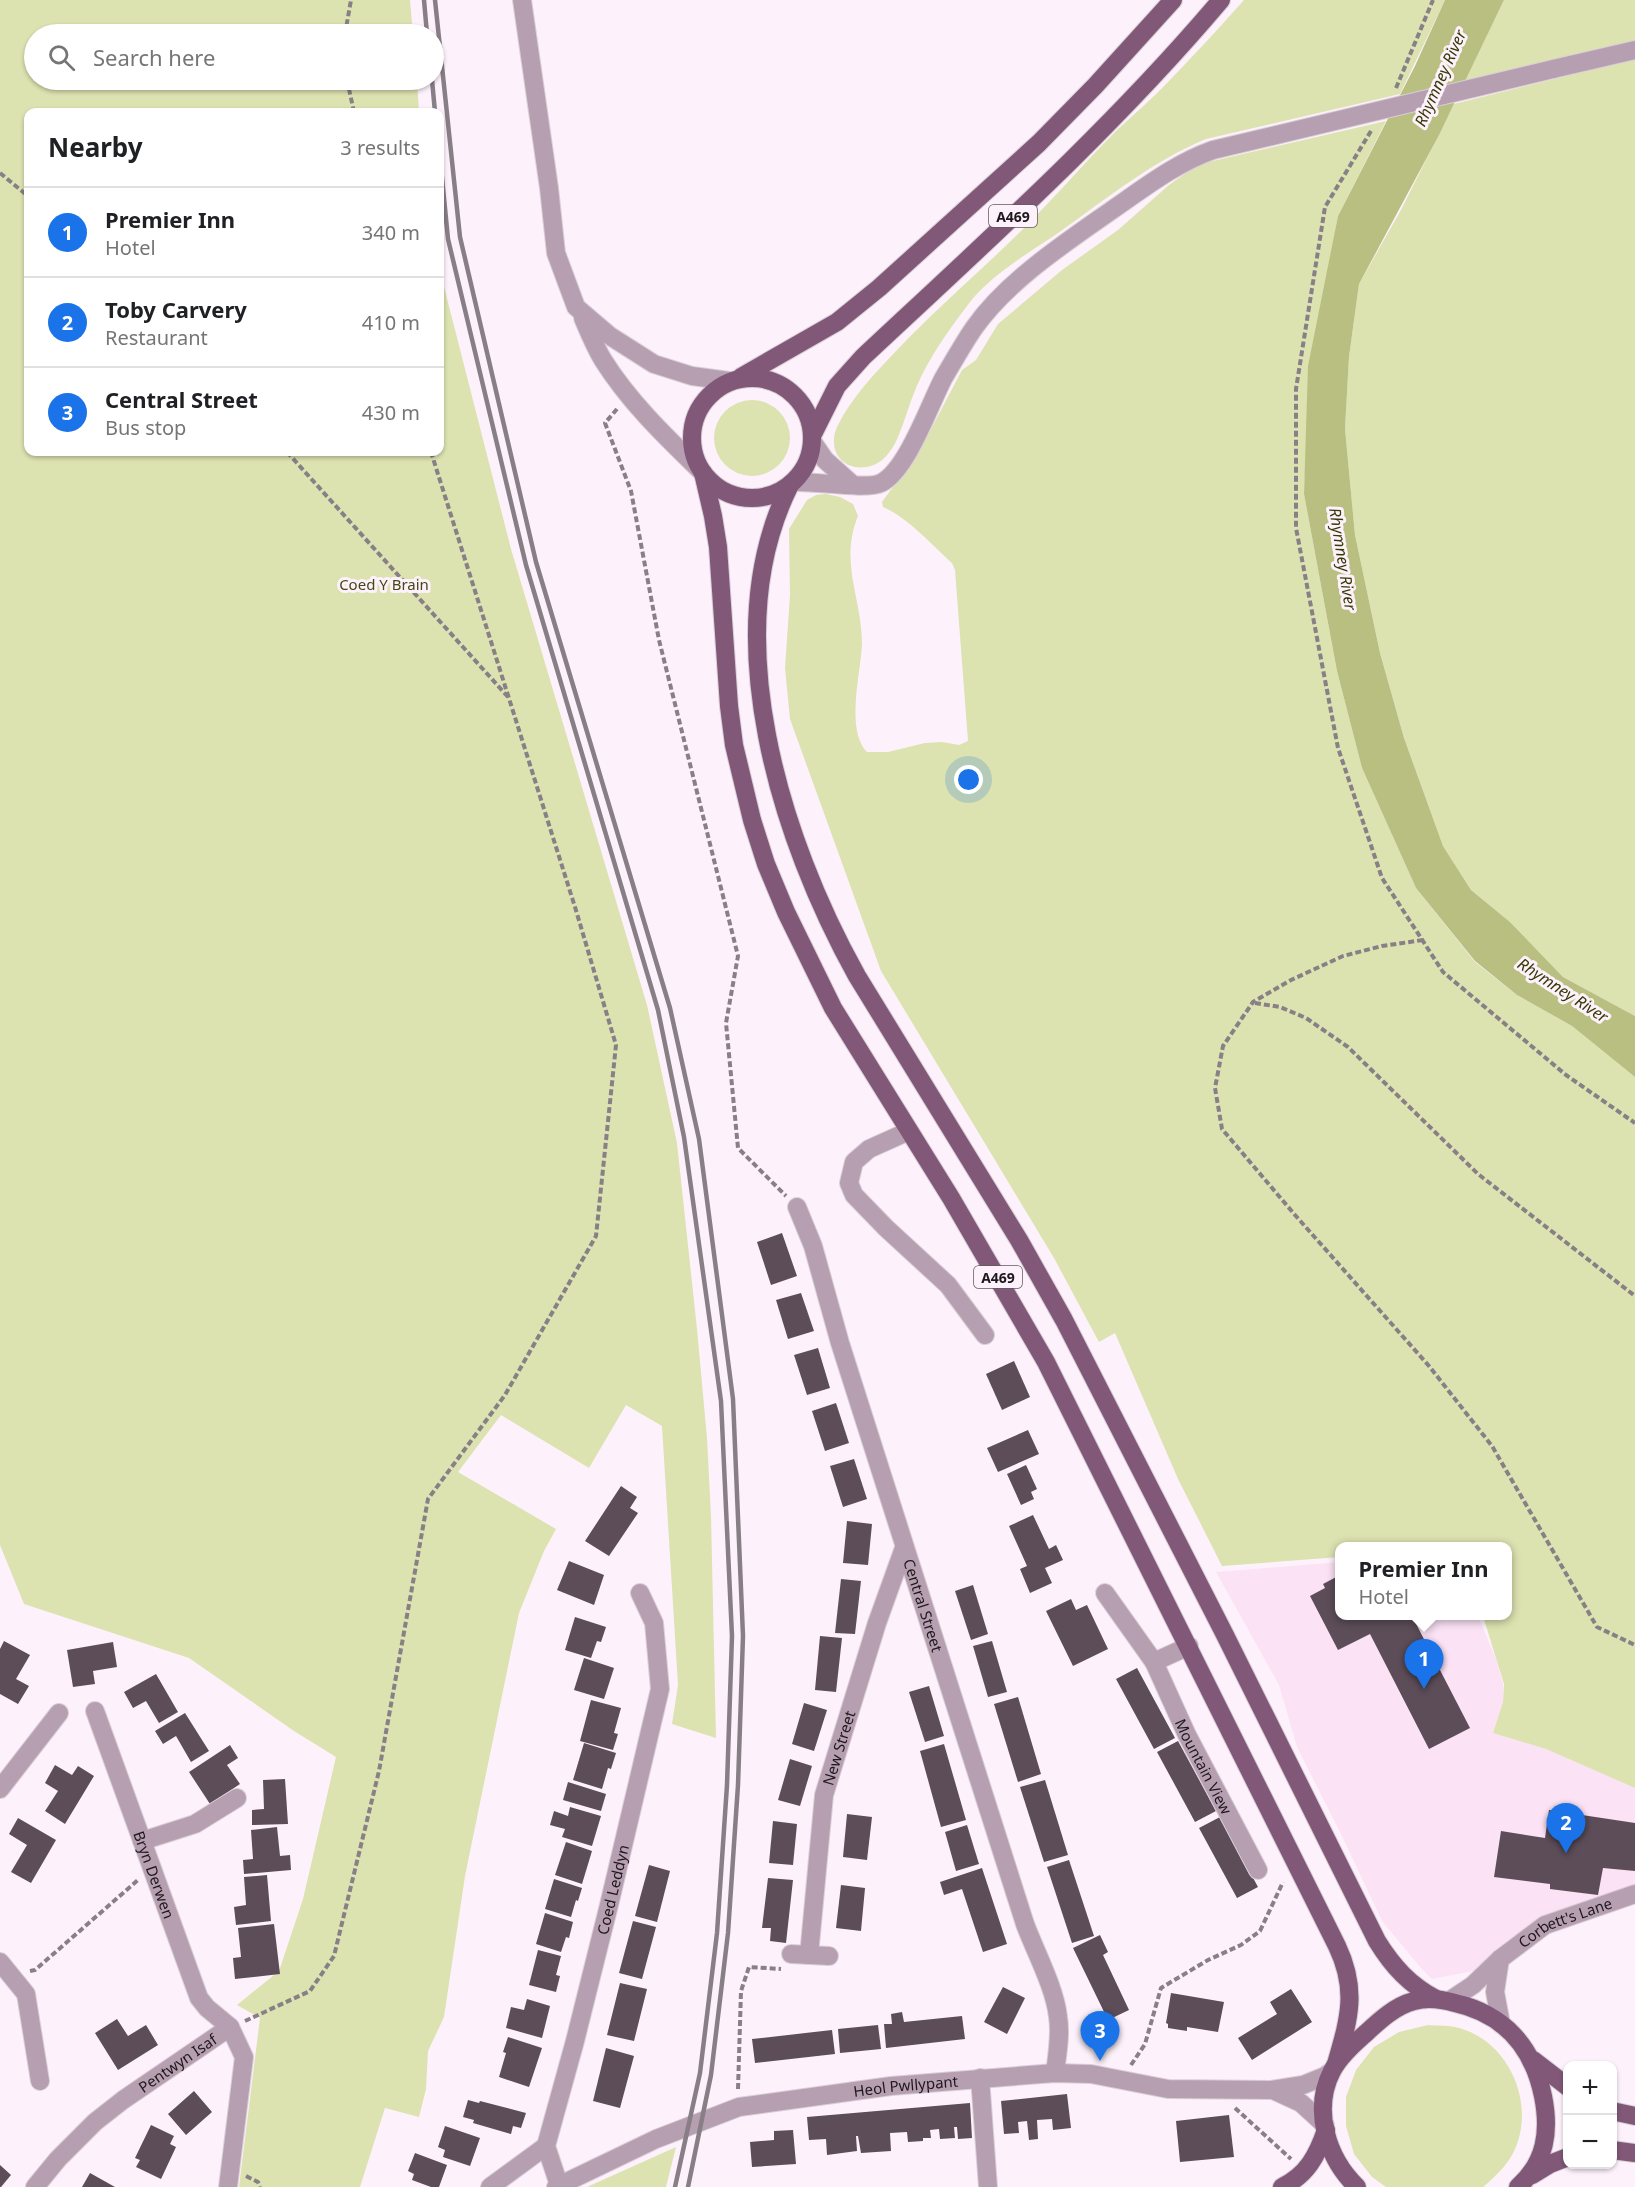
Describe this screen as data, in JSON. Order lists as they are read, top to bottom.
{
  "streets": {
    "main road": ["A469"],
    "street": [
      "Central Street",
      "New Street",
      "Mountain View",
      "Bryn Derwen",
      "Coed Leddyn",
      "Corbett's Lane",
      "Pentwyn Isaf",
      "Heol Pwllypant"
    ]
  },
  "crossings": [
    ["A469", "Corbett's Lane"],
    ["A469", "Heol Pwllypant"],
    ["Central Street", "New Street"],
    ["Central Street", "Heol Pwllypant"],
    ["Bryn Derwen", "Pentwyn Isaf"]
  ],
  "water": ["Rhymney River"],
  "parks": ["Coed Y Brain"],
  "page": {
    "search": "Search here",
    "heading": ["Nearby", "3 results"],
    "list": [
      {
        "mark": "1",
        "name": "Premier Inn",
        "note": "Hotel",
        "value": "340 m"
      },
      {
        "mark": "2",
        "name": "Toby Carvery",
        "note": "Restaurant",
        "value": "410 m"
      },
      {
        "mark": "3",
        "name": "Central Street",
        "note": "Bus stop",
        "value": "430 m"
      }
    ],
    "popup": ["Premier Inn", "Hotel"],
    "pins": ["1", "2", "3"],
    "map_buttons": ["+", "−"]
  }
}
